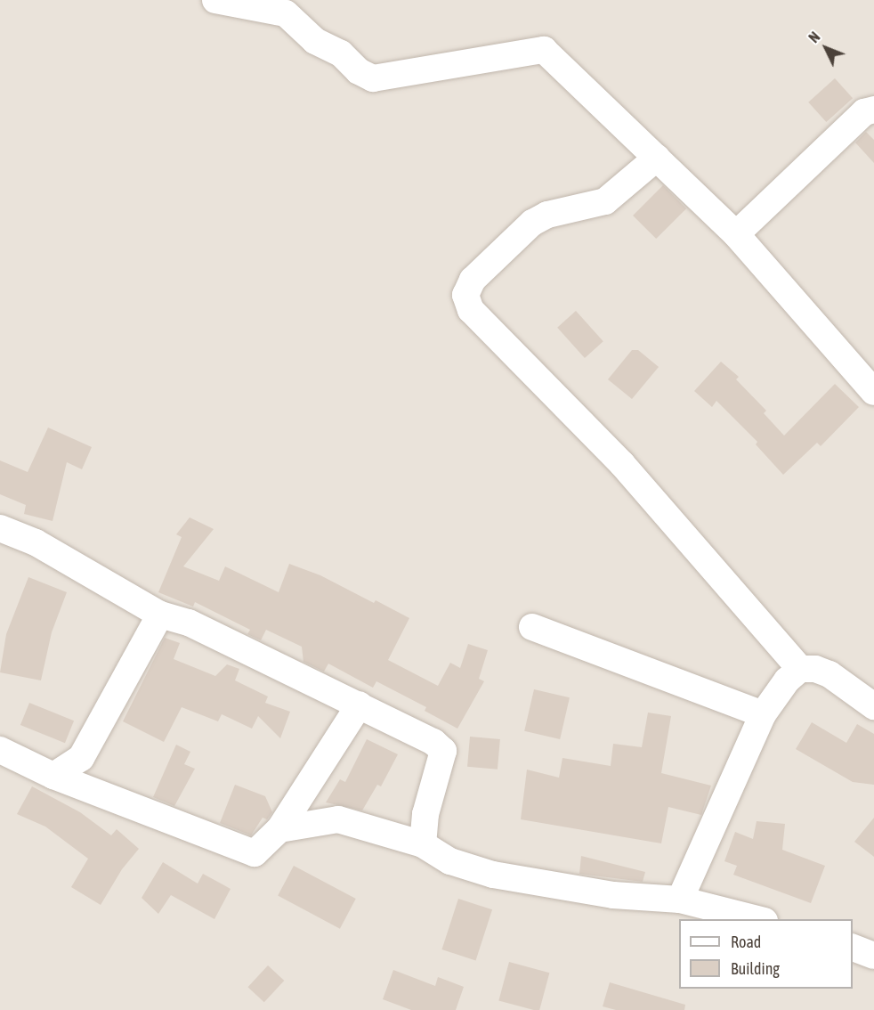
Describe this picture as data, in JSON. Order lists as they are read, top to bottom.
{
  "legend": ["Road", "Building"],
  "north": "top left"
}
